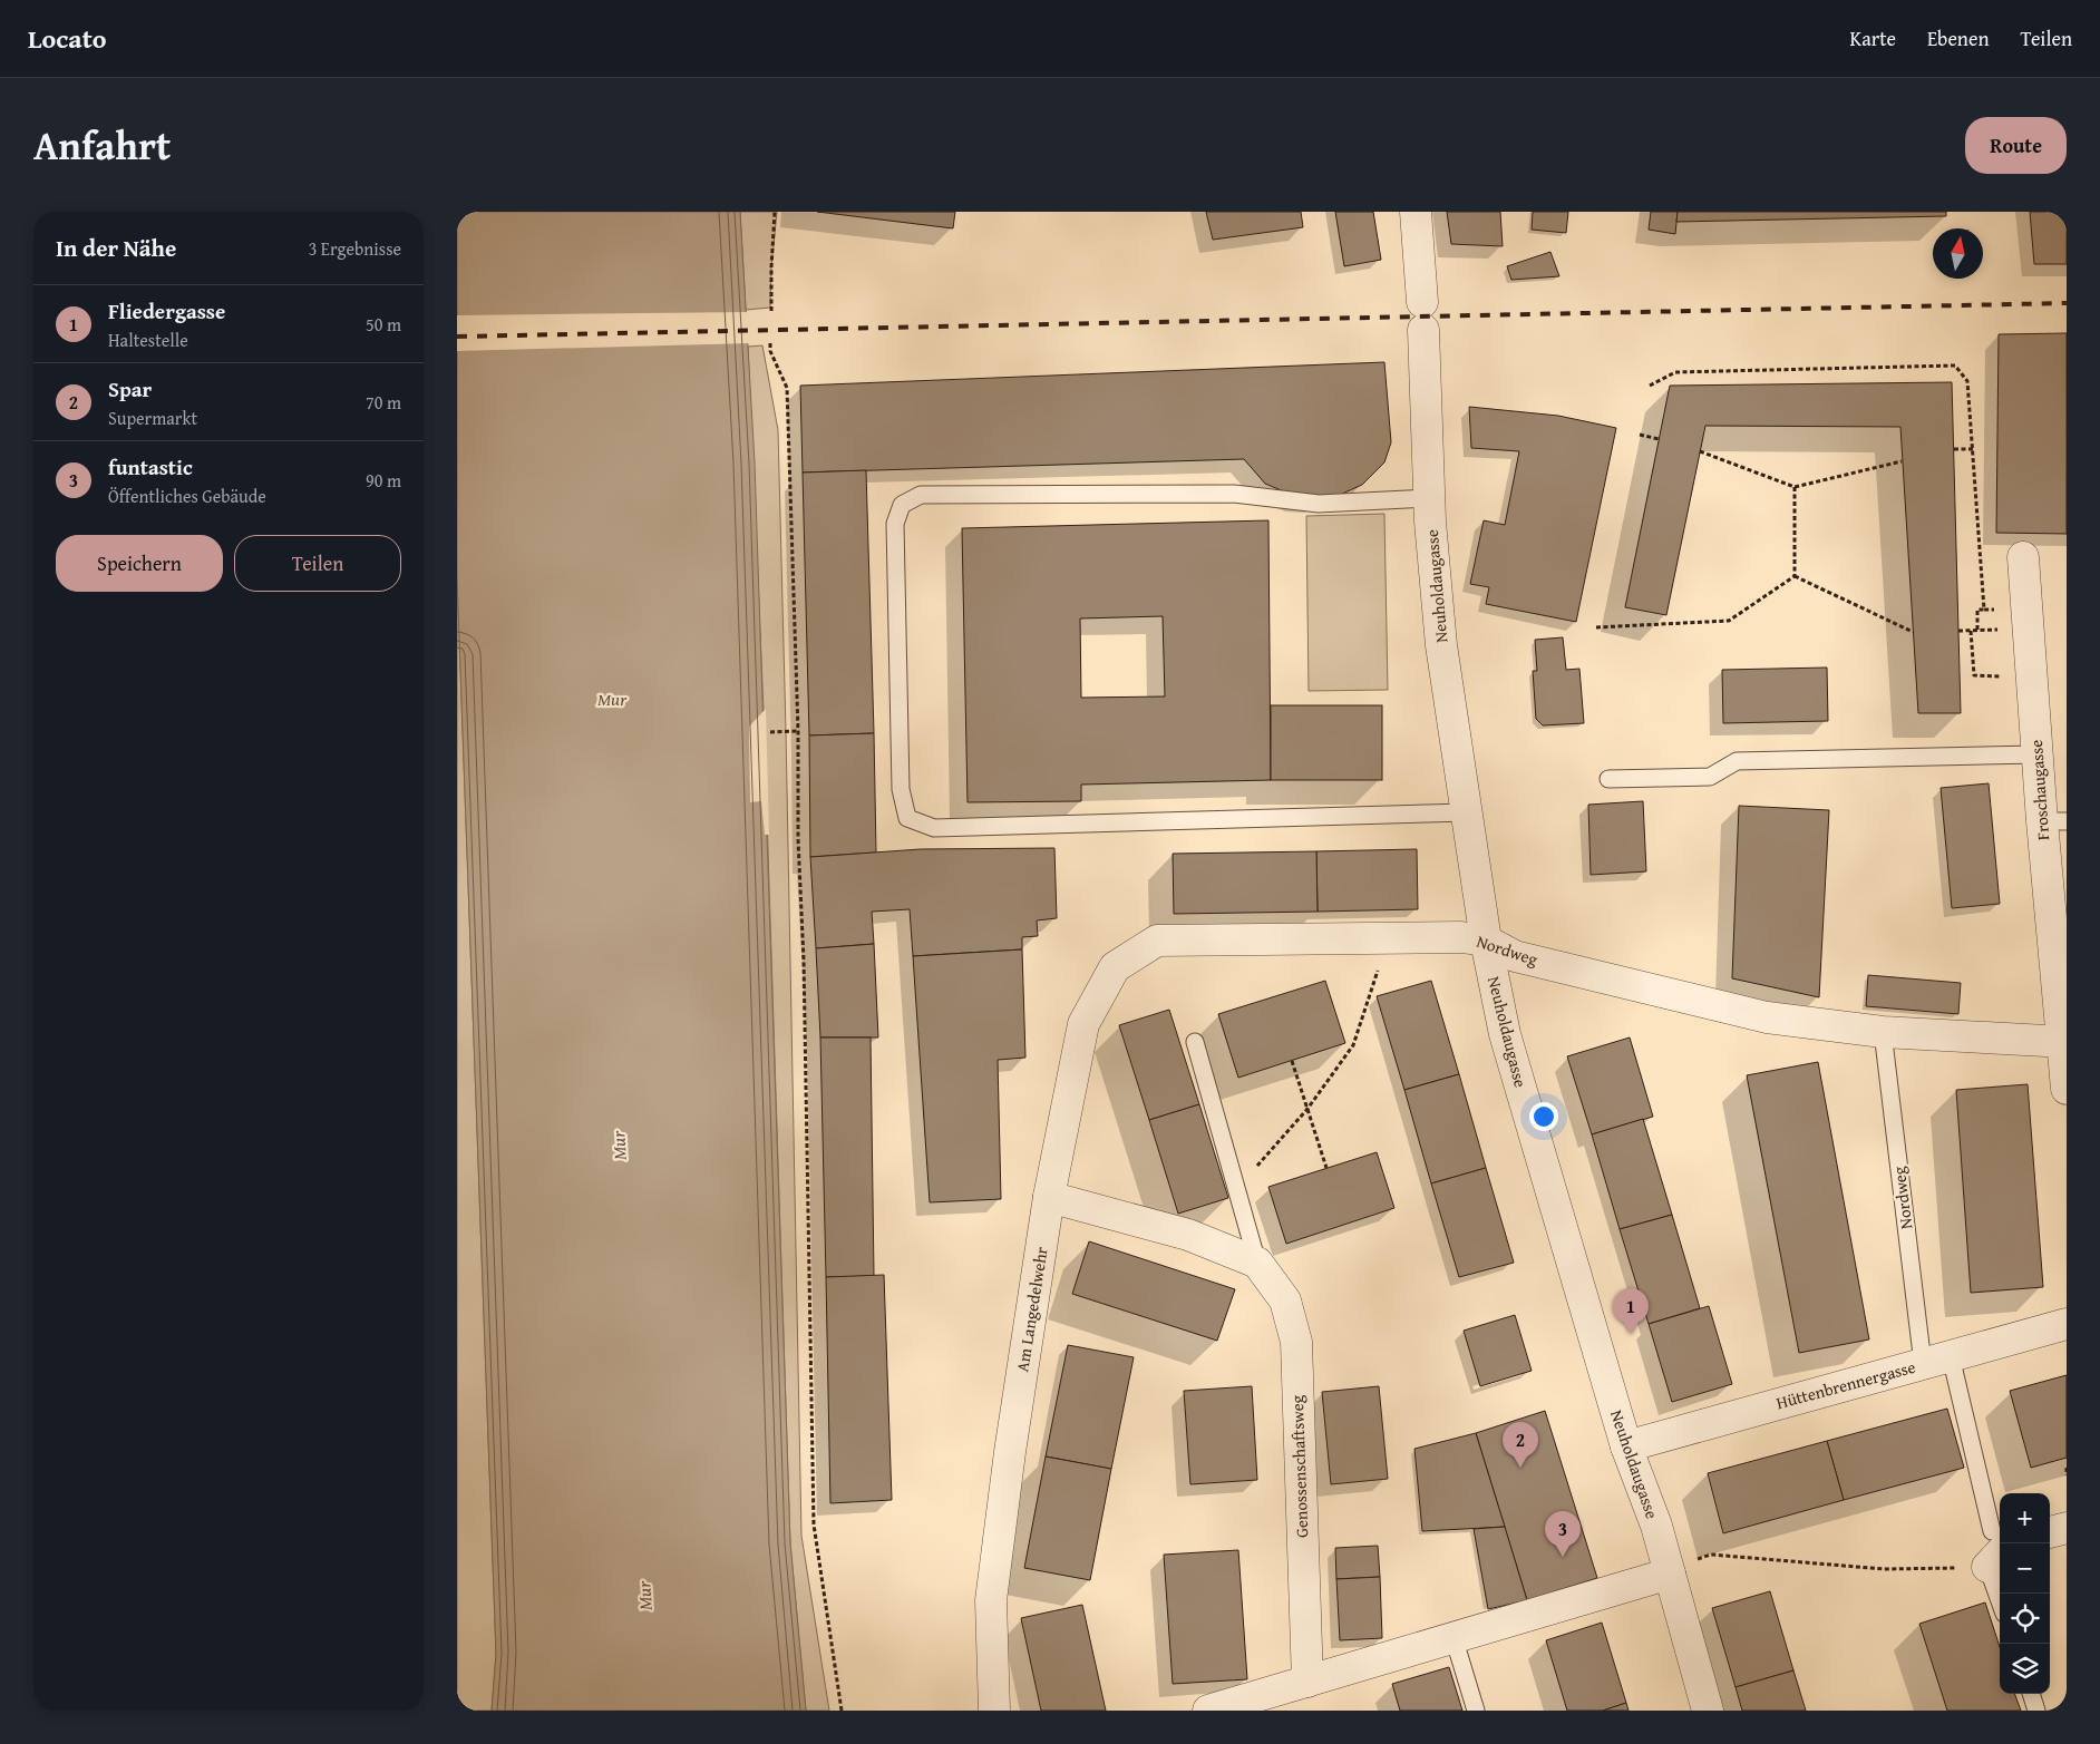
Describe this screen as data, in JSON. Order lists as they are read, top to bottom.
{
  "streets": {
    "street": [
      "Neuholdaugasse",
      "Froschaugasse",
      "Nordweg",
      "Am Langedelwehr",
      "Hüttenbrennergasse",
      "Genossenschaftsweg"
    ]
  },
  "crossings": [
    ["Neuholdaugasse", "Nordweg"],
    ["Neuholdaugasse", "Hüttenbrennergasse"],
    ["Froschaugasse", "Nordweg"],
    ["Nordweg", "Am Langedelwehr"],
    ["Nordweg", "Hüttenbrennergasse"]
  ],
  "water": ["Mur"],
  "north": "top",
  "page": {
    "header": "Locato",
    "nav": ["Karte", "Ebenen", "Teilen"],
    "title": "Anfahrt",
    "buttons": [
      "Route",
      ["Speichern", "Teilen"]
    ],
    "heading": ["In der Nähe", "3 Ergebnisse"],
    "list": [
      {
        "mark": "1",
        "name": "Fliedergasse",
        "note": "Haltestelle",
        "value": "50 m"
      },
      {
        "mark": "2",
        "name": "Spar",
        "note": "Supermarkt",
        "value": "70 m"
      },
      {
        "mark": "3",
        "name": "funtastic",
        "note": "Öffentliches Gebäude",
        "value": "90 m"
      }
    ],
    "pins": ["1", "2", "3"],
    "map_buttons": ["+", "−"]
  }
}
